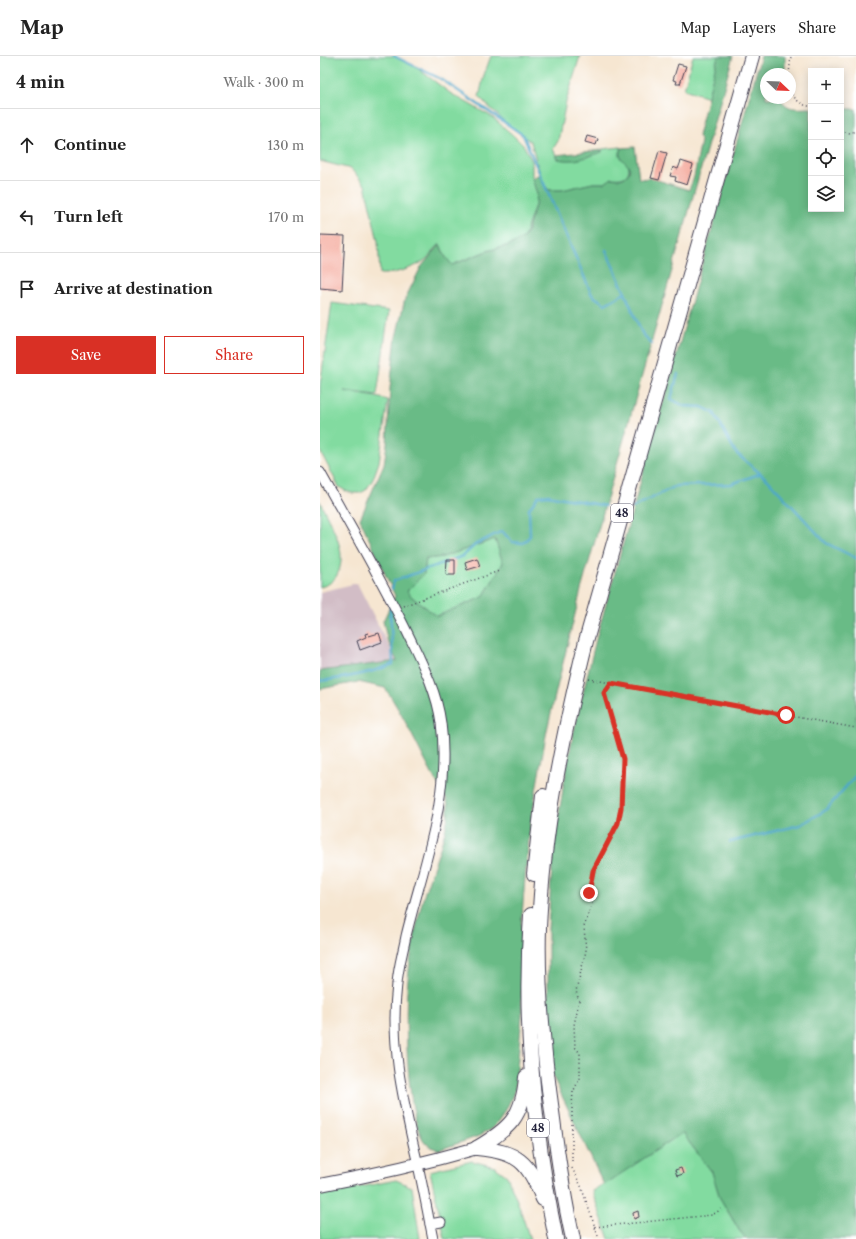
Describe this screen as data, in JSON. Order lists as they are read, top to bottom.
{
  "streets": {
    "highway": ["48"]
  },
  "north": "bottom right",
  "page": {
    "header": "Map",
    "nav": ["Map", "Layers", "Share"],
    "heading": ["4 min", "Walk · 300 m"],
    "map_buttons": ["+", "−"],
    "list": [
      ["Continue", "130 m"],
      ["Turn left", "170 m"],
      "Arrive at destination"
    ],
    "buttons": ["Save", "Share"]
  }
}
